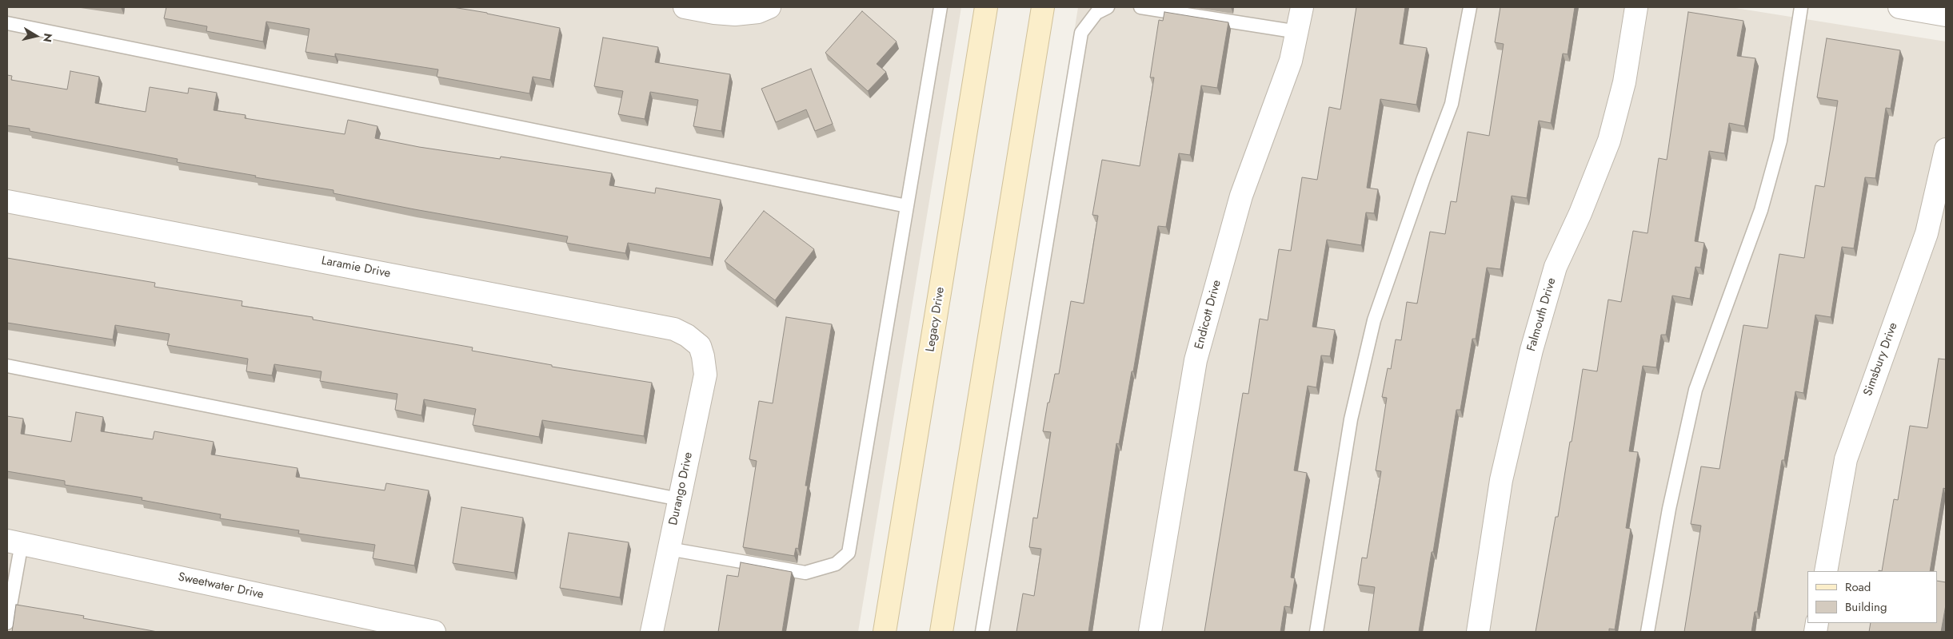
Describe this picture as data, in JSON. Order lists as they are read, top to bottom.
{
  "streets": {
    "main road": ["Legacy Drive"],
    "street": [
      "Laramie Drive",
      "Endicott Drive",
      "Falmouth Drive",
      "Simsbury Drive",
      "Durango Drive",
      "Sweetwater Drive"
    ]
  },
  "crossings": [
    ["Laramie Drive", "Durango Drive"]
  ],
  "legend": ["Road", "Building"],
  "north": "right"
}
